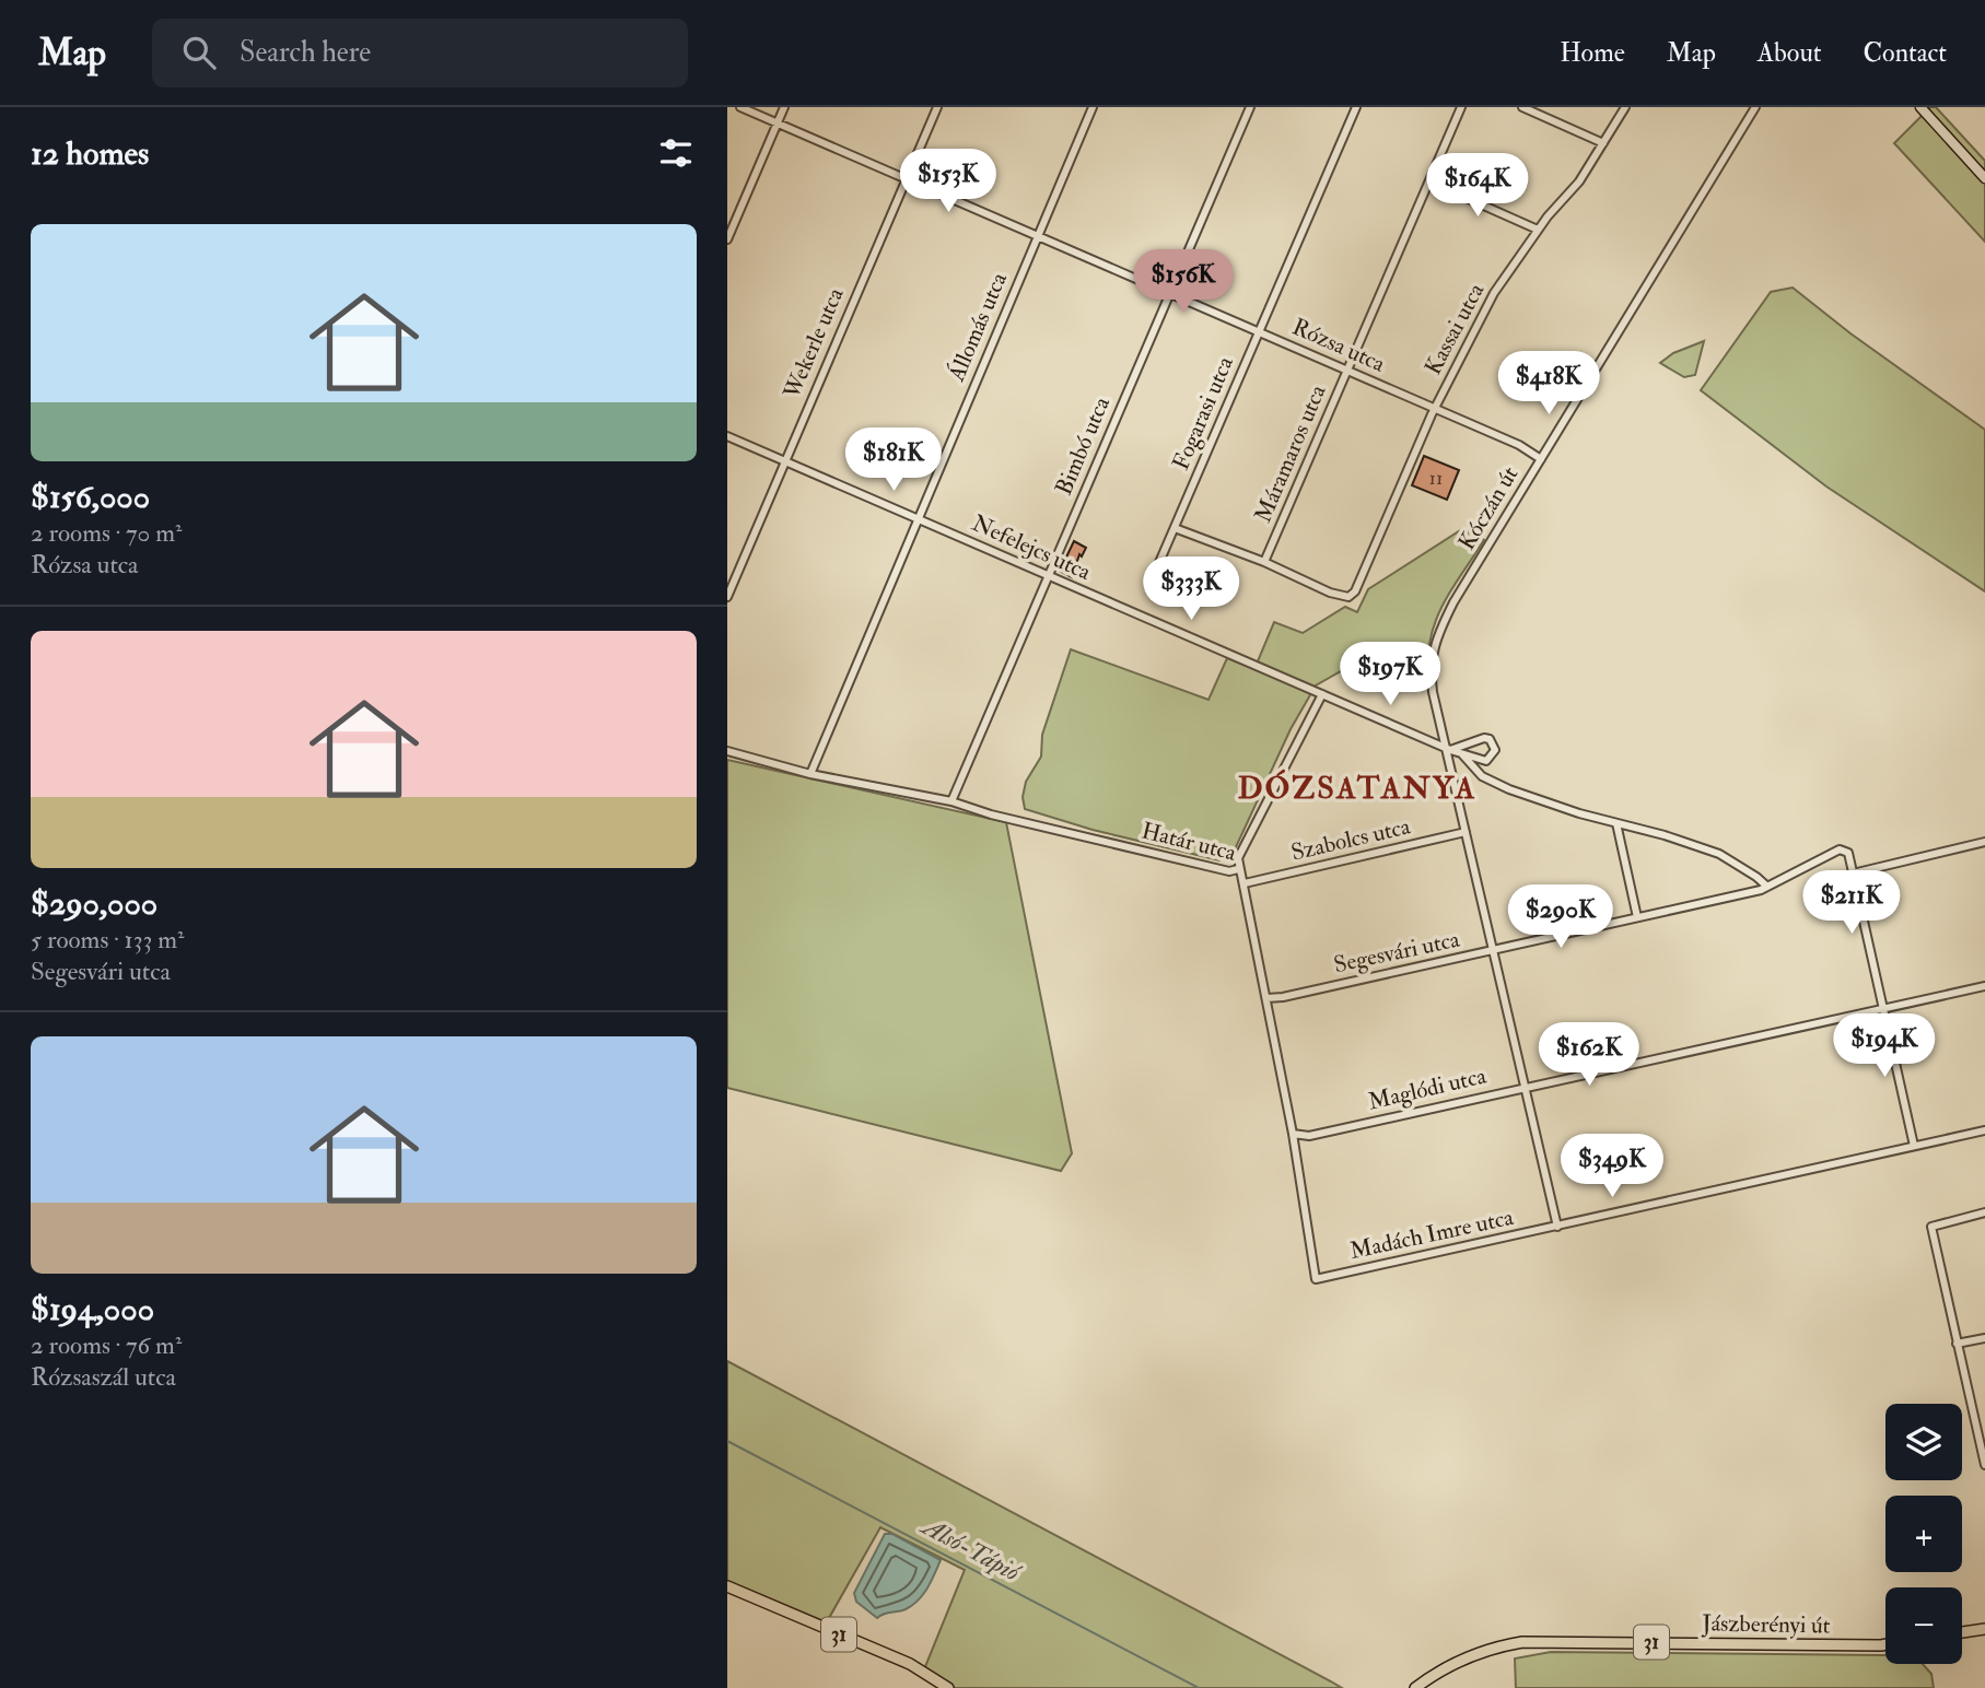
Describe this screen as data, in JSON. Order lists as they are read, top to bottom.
{
  "streets": {
    "main road": ["Jászberényi út", "31"],
    "street": [
      "Állomás utca",
      "Kassai utca",
      "Wekerle utca",
      "Rózsa utca",
      "Fogarasi utca",
      "Bimbó utca",
      "Máramaros utca",
      "Kóczán út",
      "Nefelejcs utca",
      "Szabolcs utca",
      "Határ utca",
      "Segesvári utca",
      "Maglódi utca",
      "Madách Imre utca"
    ]
  },
  "crossings": [
    ["Állomás utca", "Rózsa utca"],
    ["Állomás utca", "Nefelejcs utca"],
    ["Állomás utca", "Határ utca"],
    ["Kassai utca", "Rózsa utca"],
    ["Kassai utca", "Máramaros utca"],
    ["Wekerle utca", "Rózsa utca"],
    ["Wekerle utca", "Nefelejcs utca"],
    ["Rózsa utca", "Fogarasi utca"],
    ["Rózsa utca", "Bimbó utca"],
    ["Rózsa utca", "Máramaros utca"],
    ["Rózsa utca", "Kóczán út"],
    ["Bimbó utca", "Nefelejcs utca"],
    ["Bimbó utca", "Határ utca"],
    ["Kóczán út", "Nefelejcs utca"],
    ["Kóczán út", "Szabolcs utca"],
    ["Kóczán út", "Segesvári utca"],
    ["Kóczán út", "Maglódi utca"],
    ["Kóczán út", "Madách Imre utca"],
    ["Szabolcs utca", "Határ utca"],
    ["Határ utca", "Segesvári utca"],
    ["Határ utca", "Maglódi utca"],
    ["Határ utca", "Madách Imre utca"]
  ],
  "districts": ["DÓZSATANYA"],
  "water": ["Alsó-Tápió"],
  "house_numbers": ["11"],
  "page": {
    "header": "Map",
    "search": "Search here",
    "nav": [
      "Home",
      "Map",
      "About",
      "Contact"
    ],
    "heading": "12 homes",
    "price": [
      "$153K",
      "$164K",
      "$156K",
      "$418K",
      "$181K",
      "$333K",
      "$197K",
      "$211K",
      "$290K",
      "$194K",
      "$162K",
      "$349K"
    ],
    "list": [
      {
        "name": "$156,000",
        "note": "2 rooms · 70 m² · Rózsa utca"
      },
      {
        "name": "$290,000",
        "note": "5 rooms · 133 m² · Segesvári utca"
      },
      {
        "name": "$194,000",
        "note": "2 rooms · 76 m² · Rózsaszál utca"
      }
    ],
    "map_buttons": ["+", "−"]
  }
}
